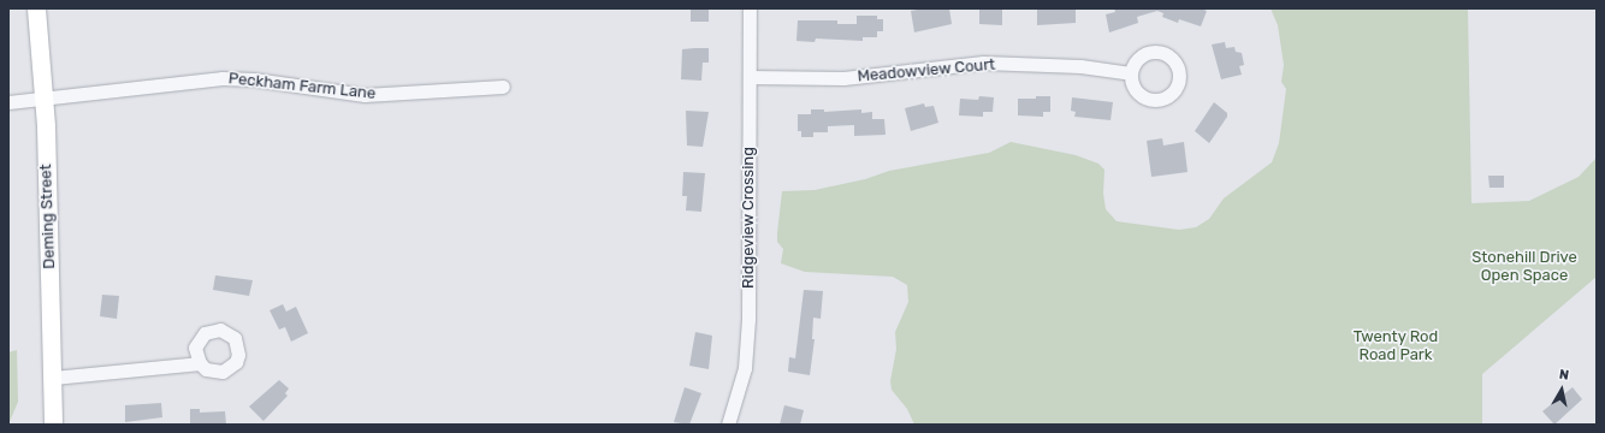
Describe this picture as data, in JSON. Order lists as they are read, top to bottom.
{
  "streets": {
    "street": [
      "Meadowview Court",
      "Peckham Farm Lane",
      "Deming Street",
      "Ridgeview Crossing"
    ]
  },
  "crossings": [
    ["Meadowview Court", "Ridgeview Crossing"],
    ["Peckham Farm Lane", "Deming Street"]
  ],
  "parks": ["Stonehill Drive Open Space", "Twenty Rod Road Park"],
  "north": "top"
}
